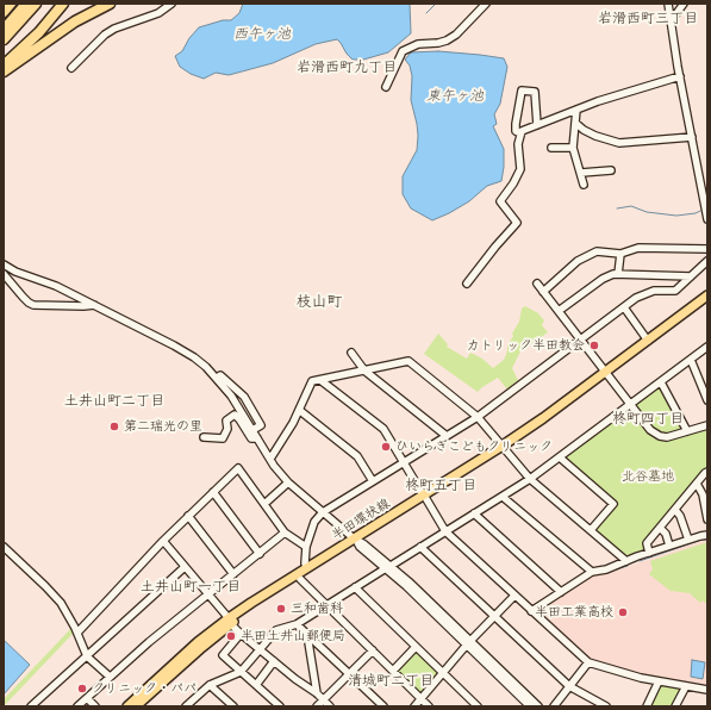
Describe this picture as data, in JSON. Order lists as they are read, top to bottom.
{
  "streets": {
    "main road": ["半田環状線"]
  },
  "districts": [
    "岩滑西町三丁目",
    "岩滑西町九丁目",
    "枝山町",
    "土井山町二丁目",
    "柊町四丁目",
    "柊町五丁目",
    "土井山町一丁目",
    "清城町二丁目"
  ],
  "water": ["西午ヶ池", "東午ヶ池"],
  "parks": ["北谷墓地"],
  "places": [
    "カトリック半田教会",
    "第二瑞光の里",
    "ひいらぎこどもクリニック",
    "三和歯科",
    "半田工業高校",
    "半田土井山郵便局",
    "クリニック・パパ"
  ]
}
